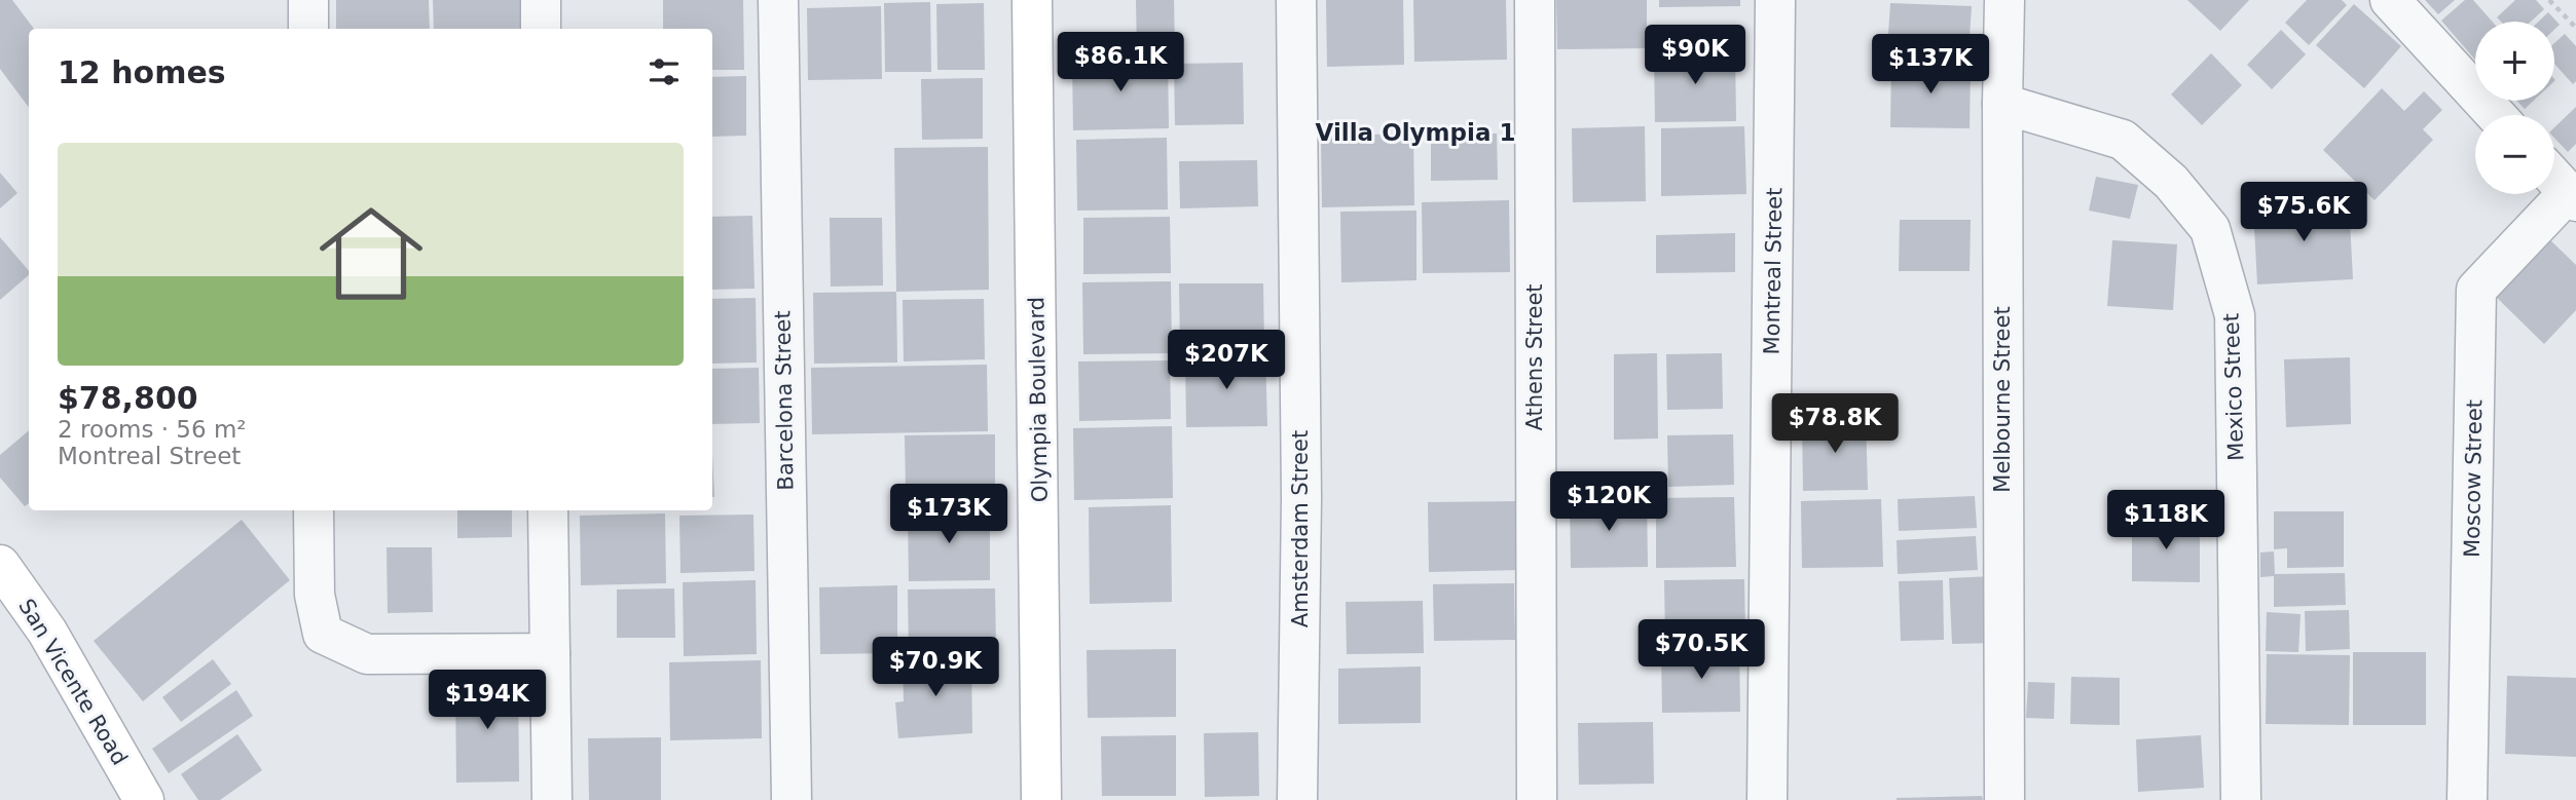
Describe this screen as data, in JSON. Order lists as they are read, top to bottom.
{
  "streets": {
    "main road": ["Olympia Boulevard", "San Vicente Road"],
    "street": [
      "Montreal Street",
      "Athens Street",
      "Mexico Street",
      "Melbourne Street",
      "Barcelona Street",
      "Moscow Street",
      "Amsterdam Street"
    ]
  },
  "crossings": [
    ["Mexico Street", "Melbourne Street"]
  ],
  "districts": ["Villa Olympia 1"],
  "page": {
    "map_buttons": ["+", "−"],
    "price": [
      "$90K",
      "$86.1K",
      "$137K",
      "$75.6K",
      "$207K",
      "$78.8K",
      "$120K",
      "$173K",
      "$118K",
      "$70.5K",
      "$70.9K",
      "$194K"
    ],
    "heading": "12 homes",
    "list": [
      {
        "name": "$78,800",
        "note": "2 rooms · 56 m² · Montreal Street"
      }
    ]
  }
}
